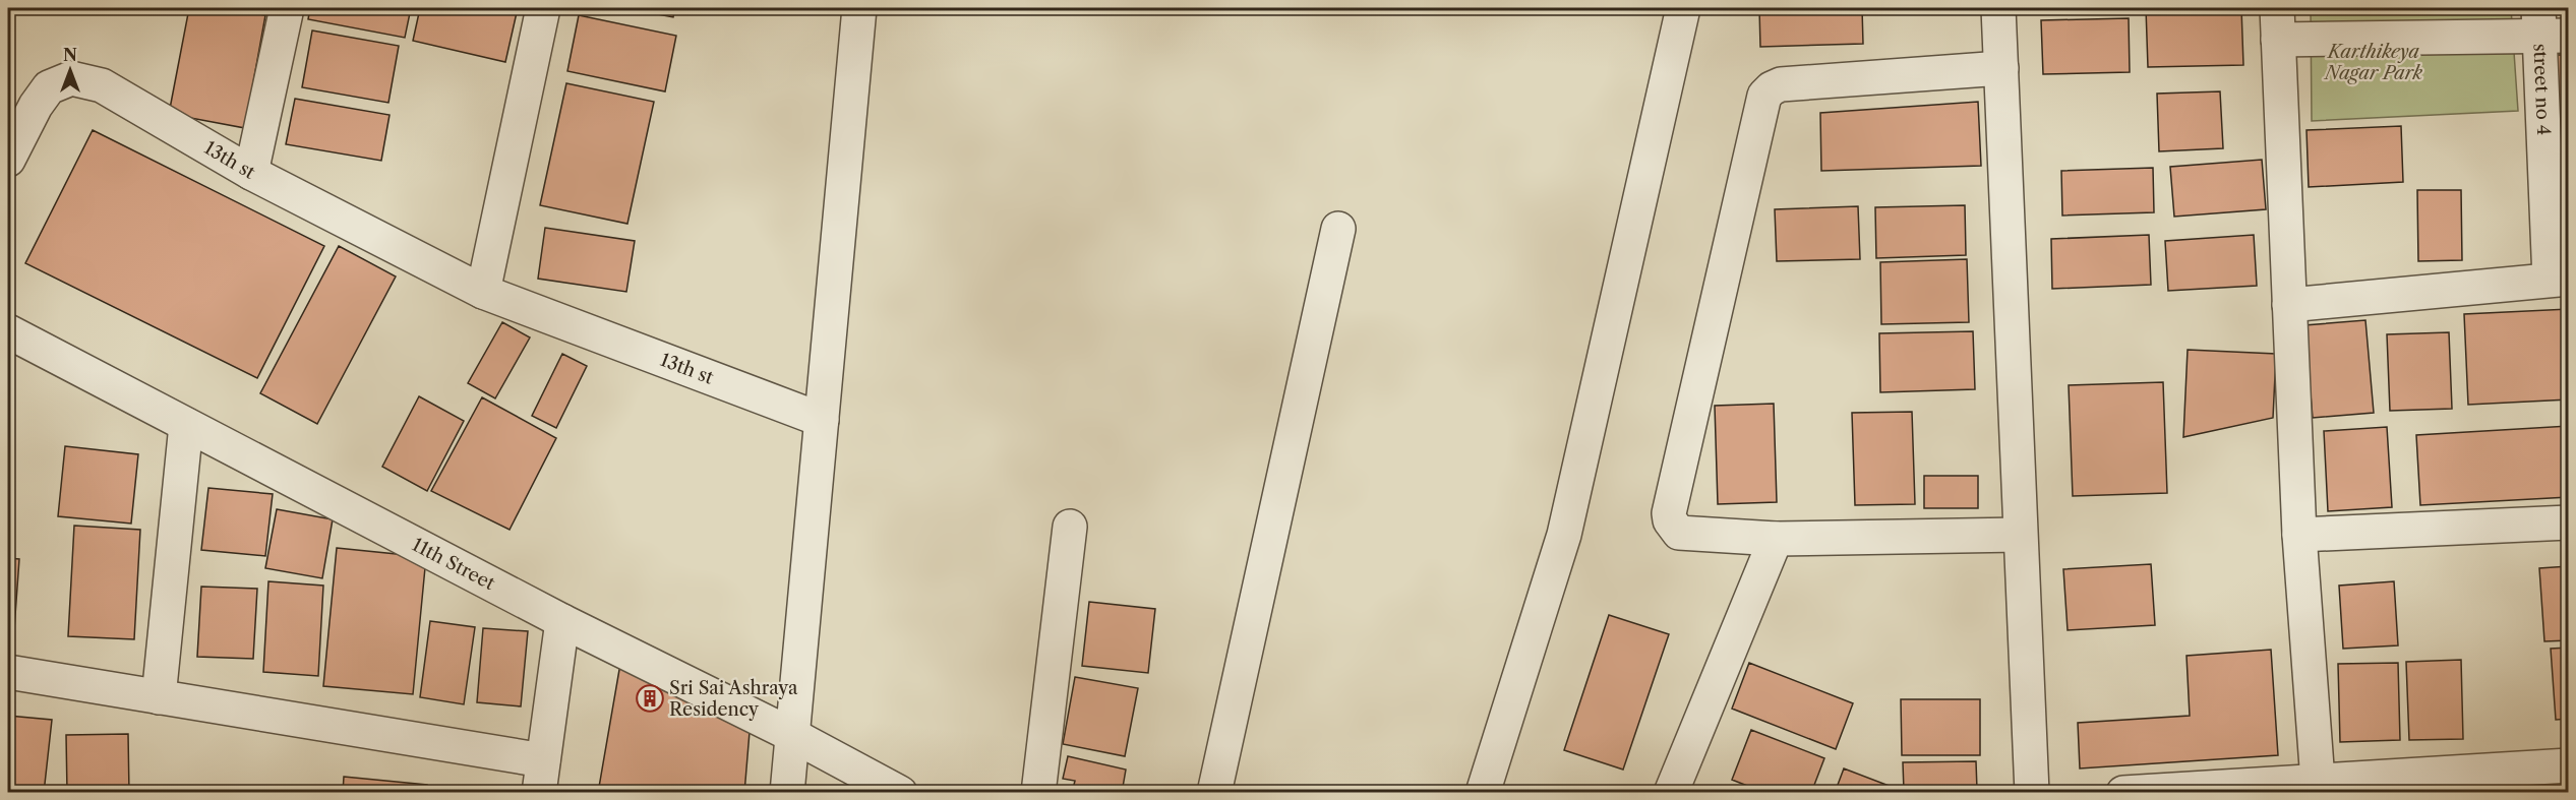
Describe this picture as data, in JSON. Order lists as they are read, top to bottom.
{
  "streets": {
    "street": ["street no 4", "13th st", "11th Street"]
  },
  "parks": ["Karthikeya Nagar Park"],
  "places": {
    "building": ["Sri Sai Ashraya Residency"]
  },
  "north": "top"
}
